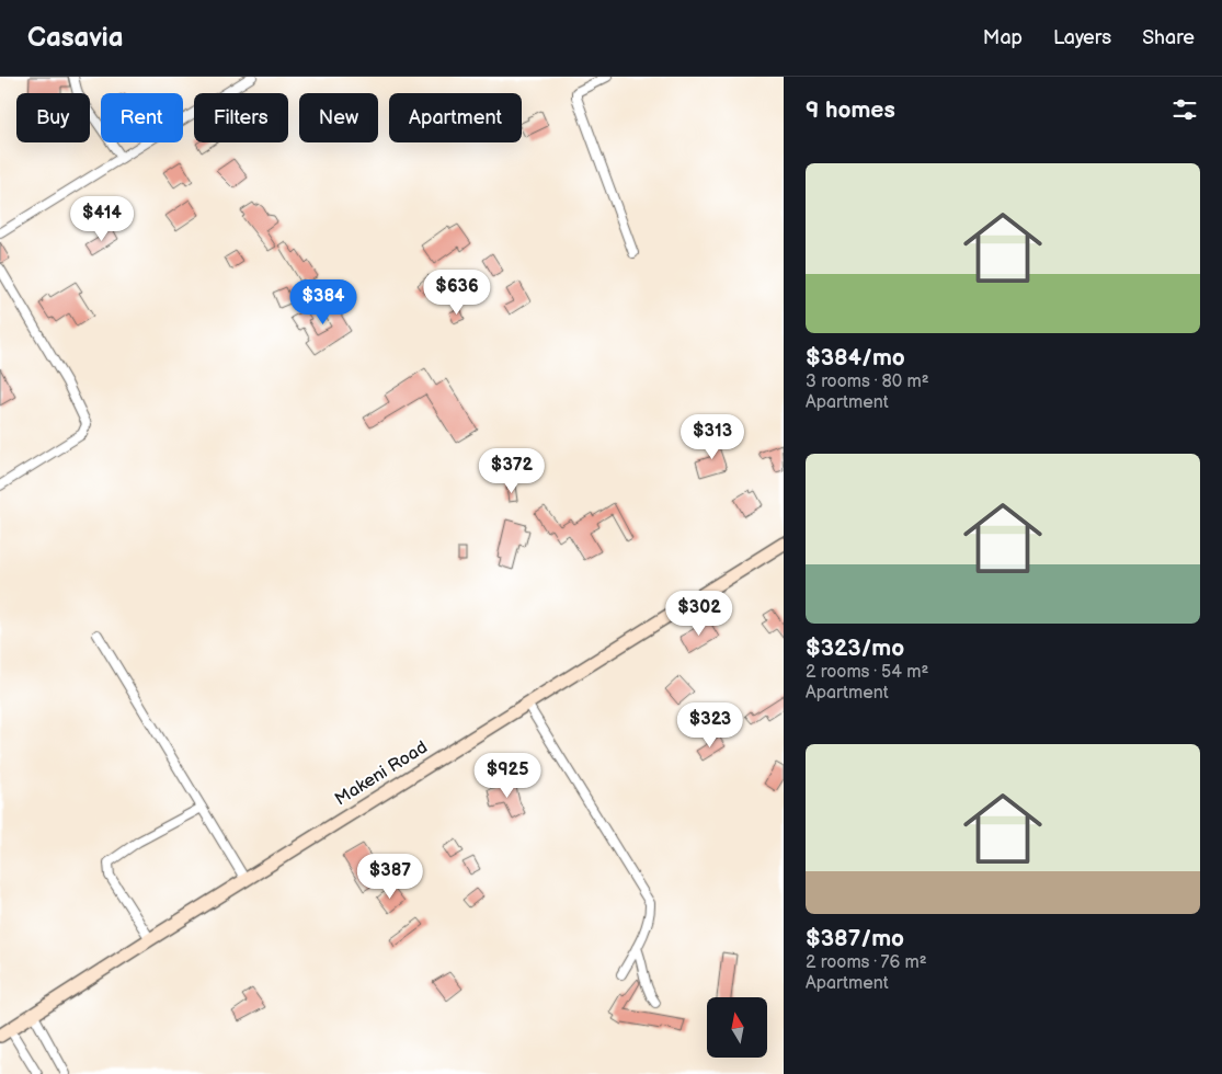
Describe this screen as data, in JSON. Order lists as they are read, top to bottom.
{
  "streets": {
    "main road": ["Makeni Road"]
  },
  "north": "top",
  "page": {
    "header": "Casavia",
    "nav": ["Map", "Layers", "Share"],
    "heading": "9 homes",
    "chip": [
      "Buy",
      "Rent",
      "Filters",
      "New",
      "Apartment"
    ],
    "list": [
      {
        "name": "$384/mo",
        "note": "3 rooms · 80 m² · Apartment"
      },
      {
        "name": "$323/mo",
        "note": "2 rooms · 54 m² · Apartment"
      },
      {
        "name": "$387/mo",
        "note": "2 rooms · 76 m² · Apartment"
      }
    ],
    "price": [
      "$414",
      "$636",
      "$384",
      "$313",
      "$372",
      "$302",
      "$323",
      "$925",
      "$387"
    ]
  }
}
